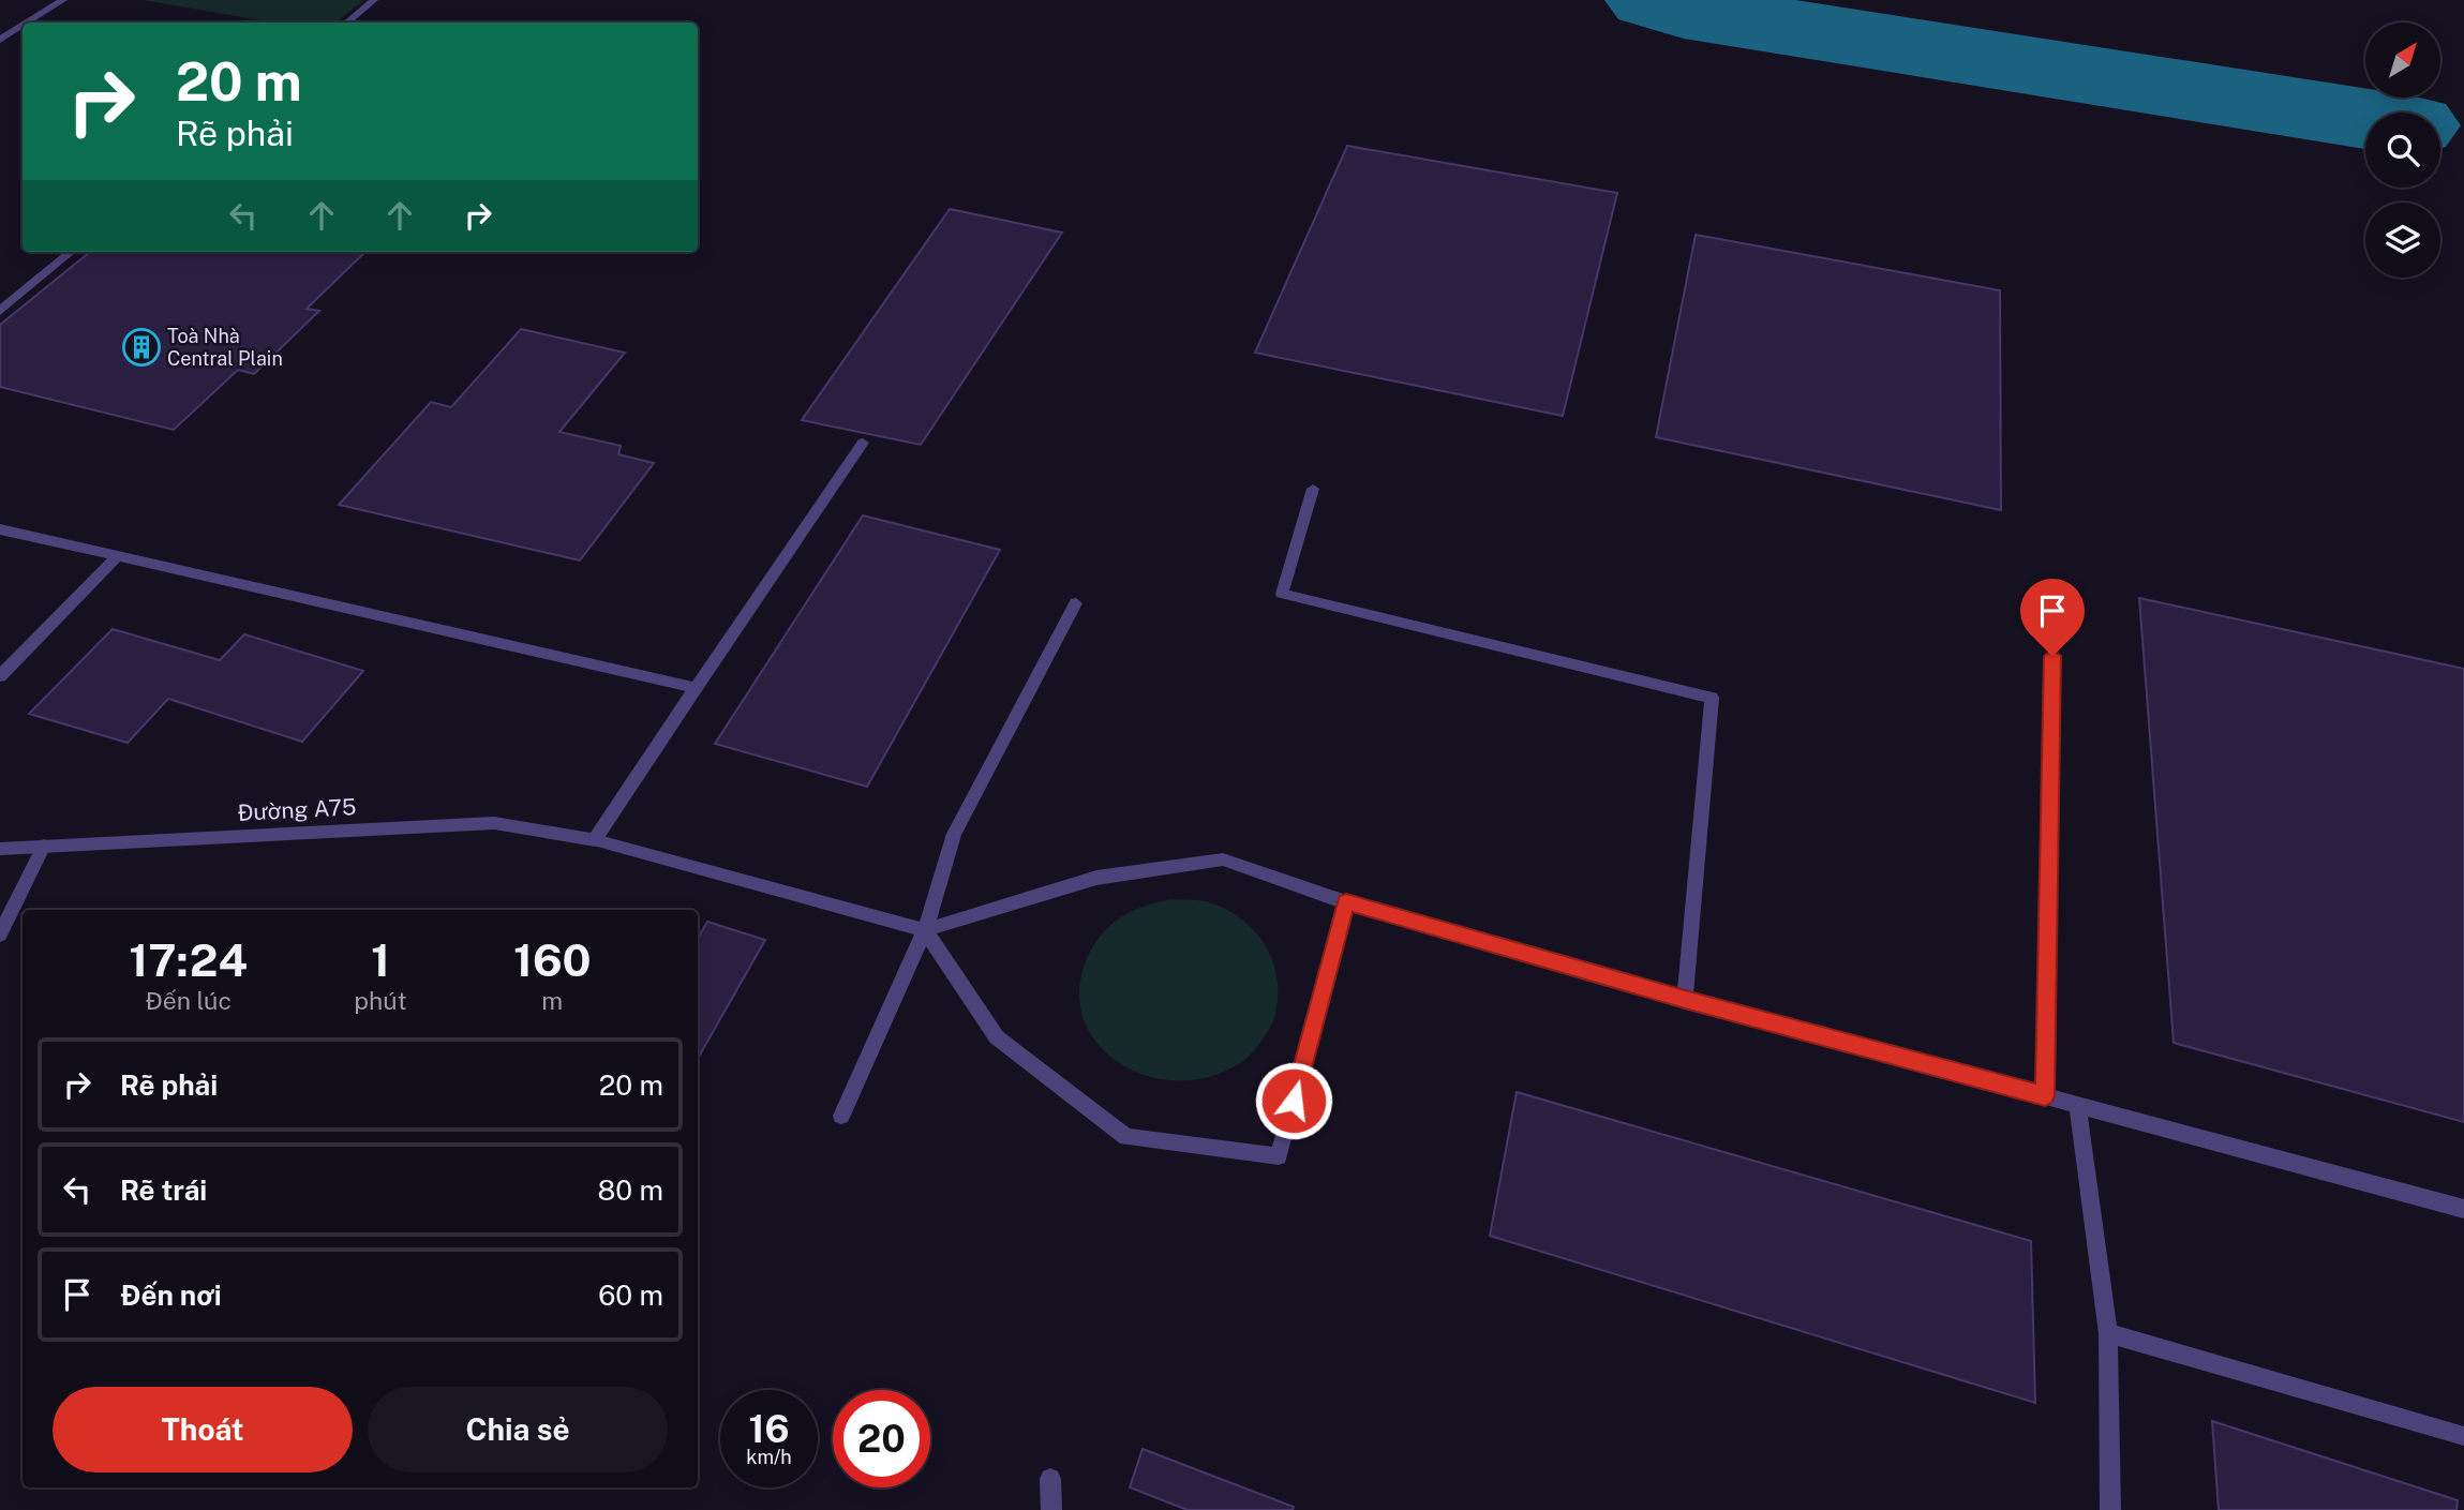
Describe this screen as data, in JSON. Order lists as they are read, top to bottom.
{
  "streets": {
    "street": ["Đường A75"]
  },
  "places": {
    "building": ["Toà Nhà Central Plain"]
  },
  "north": "top right",
  "page": {
    "turn": ["20 m", "Rẽ phải"],
    "eta": [
      "17:24",
      "Đến lúc",
      "1",
      "phút",
      "160",
      "m"
    ],
    "list": [
      {
        "name": "Rẽ phải",
        "value": "20 m"
      },
      {
        "name": "Rẽ trái",
        "value": "80 m"
      },
      {
        "name": "Đến nơi",
        "value": "60 m"
      }
    ],
    "buttons": ["Thoát", "Chia sẻ"],
    "speed": "16 km/h",
    "limit": "20"
  }
}
